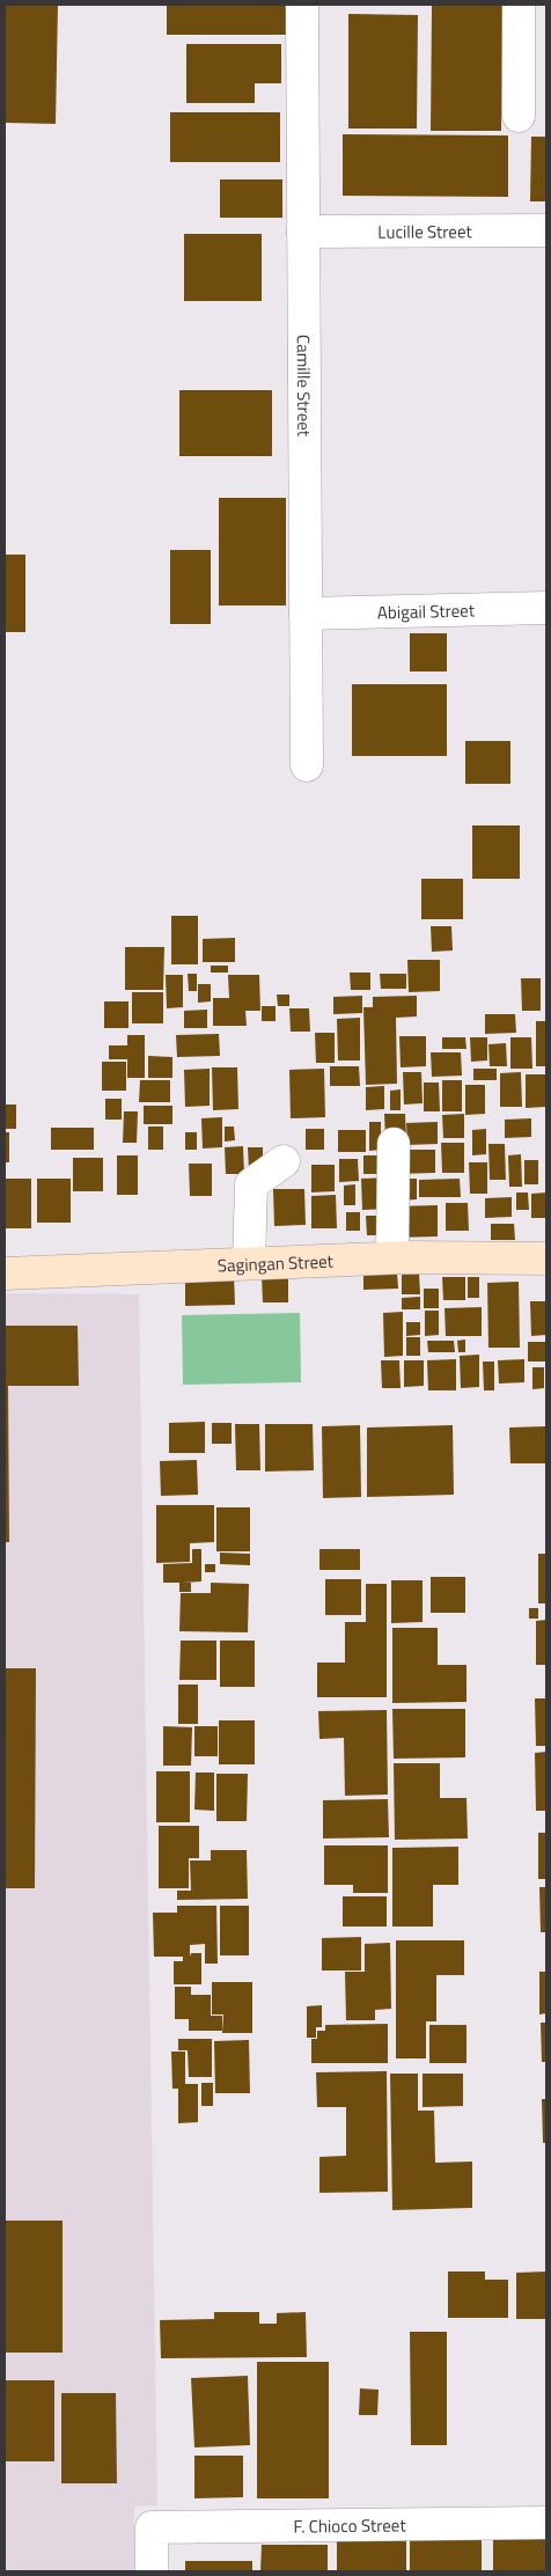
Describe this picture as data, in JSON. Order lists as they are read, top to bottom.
{
  "streets": {
    "main road": ["Sagingan Street"],
    "street": [
      "Lucille Street",
      "Camille Street",
      "Abigail Street",
      "F. Chioco Street"
    ]
  },
  "crossings": [
    ["Lucille Street", "Camille Street"],
    ["Camille Street", "Abigail Street"]
  ]
}
